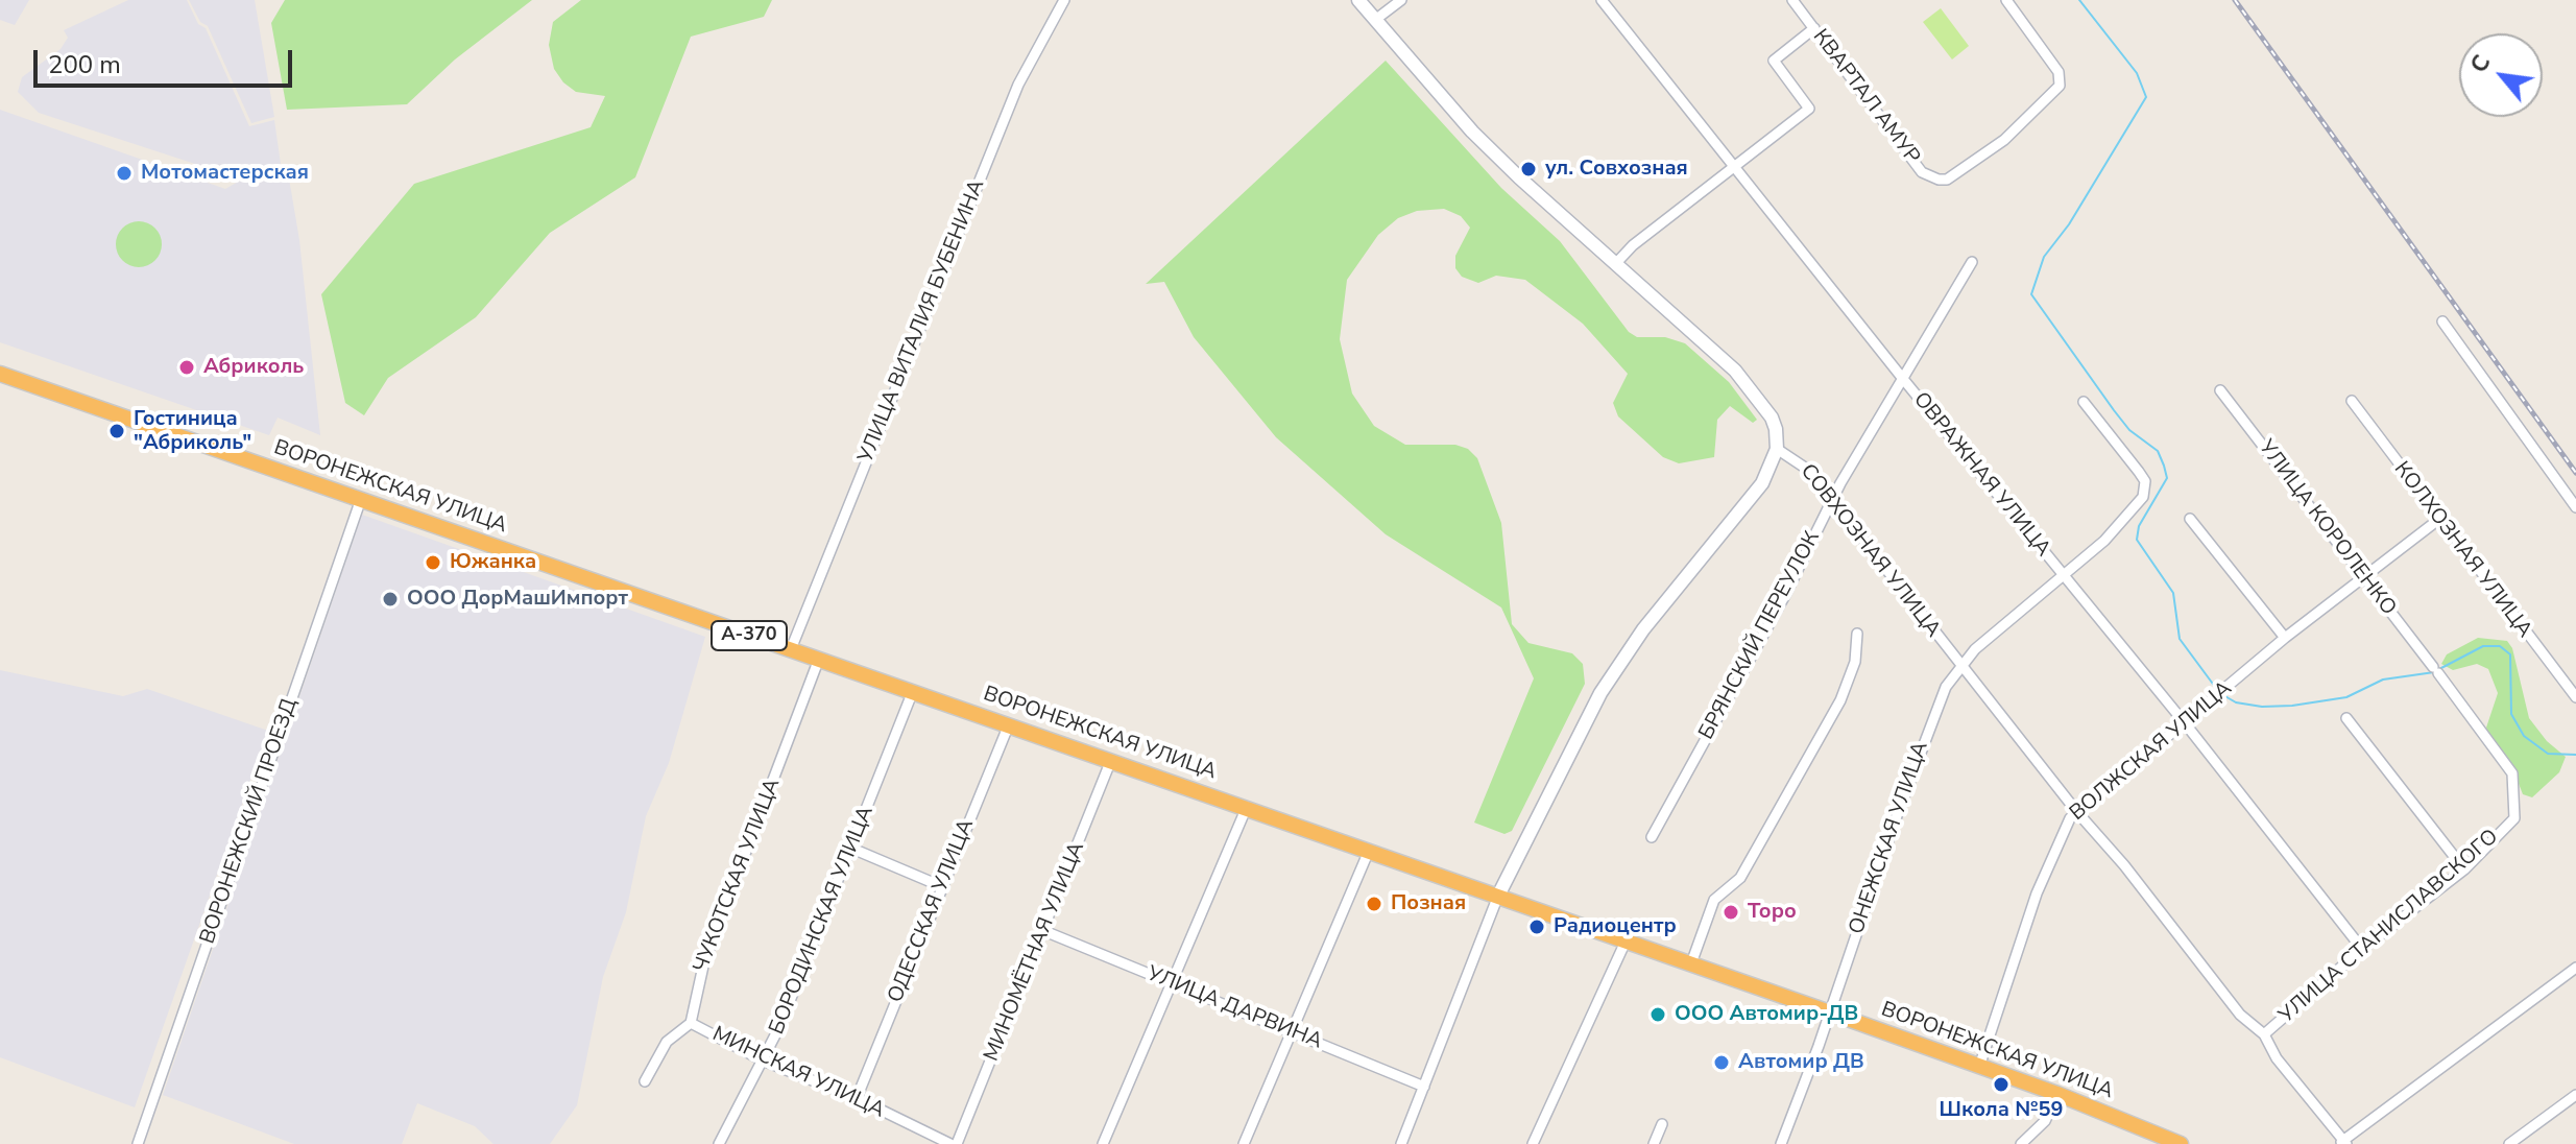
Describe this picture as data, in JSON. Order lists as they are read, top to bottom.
{
  "streets": {
    "highway": ["ВОРОНЕЖСКАЯ УЛИЦА", "А-370"],
    "street": [
      "КВАРТАЛ АМУР",
      "УЛИЦА ВИТАЛИЯ БУБЕНИНА",
      "ОВРАЖНАЯ УЛИЦА",
      "УЛИЦА КОРОЛЕНКО",
      "КОЛХОЗНАЯ УЛИЦА",
      "СОВХОЗНАЯ УЛИЦА",
      "БРЯНСКИЙ ПЕРЕУЛОК",
      "ВОЛЖСКАЯ УЛИЦА",
      "ВОРОНЕЖСКИЙ ПРОЕЗД",
      "ОНЕЖСКАЯ УЛИЦА",
      "ЧУКОТСКАЯ УЛИЦА",
      "ОДЕССКАЯ УЛИЦА",
      "БОРОДИНСКАЯ УЛИЦА",
      "УЛИЦА СТАНИСЛАВСКОГО",
      "МИНОМЁТНАЯ УЛИЦА",
      "УЛИЦА ДАРВИНА",
      "МИНСКАЯ УЛИЦА"
    ]
  },
  "crossings": [
    ["УЛИЦА ВИТАЛИЯ БУБЕНИНА", "ВОРОНЕЖСКАЯ УЛИЦА"],
    ["ОВРАЖНАЯ УЛИЦА", "БРЯНСКИЙ ПЕРЕУЛОК"],
    ["ОВРАЖНАЯ УЛИЦА", "ВОЛЖСКАЯ УЛИЦА"],
    ["ОВРАЖНАЯ УЛИЦА", "ОНЕЖСКАЯ УЛИЦА"],
    ["ОВРАЖНАЯ УЛИЦА", "УЛИЦА СТАНИСЛАВСКОГО"],
    ["ВОРОНЕЖСКАЯ УЛИЦА", "ВОЛЖСКАЯ УЛИЦА"],
    ["ВОРОНЕЖСКАЯ УЛИЦА", "ВОРОНЕЖСКИЙ ПРОЕЗД"],
    ["ВОРОНЕЖСКАЯ УЛИЦА", "ОНЕЖСКАЯ УЛИЦА"],
    ["ВОРОНЕЖСКАЯ УЛИЦА", "ЧУКОТСКАЯ УЛИЦА"],
    ["ВОРОНЕЖСКАЯ УЛИЦА", "ОДЕССКАЯ УЛИЦА"],
    ["ВОРОНЕЖСКАЯ УЛИЦА", "БОРОДИНСКАЯ УЛИЦА"],
    ["ВОРОНЕЖСКАЯ УЛИЦА", "МИНОМЁТНАЯ УЛИЦА"],
    ["УЛИЦА КОРОЛЕНКО", "ВОЛЖСКАЯ УЛИЦА"],
    ["УЛИЦА КОРОЛЕНКО", "УЛИЦА СТАНИСЛАВСКОГО"],
    ["КОЛХОЗНАЯ УЛИЦА", "ВОЛЖСКАЯ УЛИЦА"],
    ["СОВХОЗНАЯ УЛИЦА", "БРЯНСКИЙ ПЕРЕУЛОК"],
    ["СОВХОЗНАЯ УЛИЦА", "ВОЛЖСКАЯ УЛИЦА"],
    ["СОВХОЗНАЯ УЛИЦА", "ОНЕЖСКАЯ УЛИЦА"],
    ["СОВХОЗНАЯ УЛИЦА", "УЛИЦА СТАНИСЛАВСКОГО"],
    ["ЧУКОТСКАЯ УЛИЦА", "МИНСКАЯ УЛИЦА"],
    ["ОДЕССКАЯ УЛИЦА", "МИНСКАЯ УЛИЦА"],
    ["БОРОДИНСКАЯ УЛИЦА", "МИНСКАЯ УЛИЦА"],
    ["МИНОМЁТНАЯ УЛИЦА", "УЛИЦА ДАРВИНА"],
    ["МИНОМЁТНАЯ УЛИЦА", "МИНСКАЯ УЛИЦА"]
  ],
  "places": [
    "ул. Совхозная",
    "Мотомастерская",
    "Абриколь",
    "Гостиница \"Абриколь\"",
    "Южанка",
    "ООО ДорМашИмпорт",
    "Позная",
    "Торо",
    "Радиоцентр",
    "ООО Автомир-ДВ",
    "Автомир ДВ",
    "Школа №59"
  ],
  "scale_bar": "200 m",
  "north": "top left"
}
